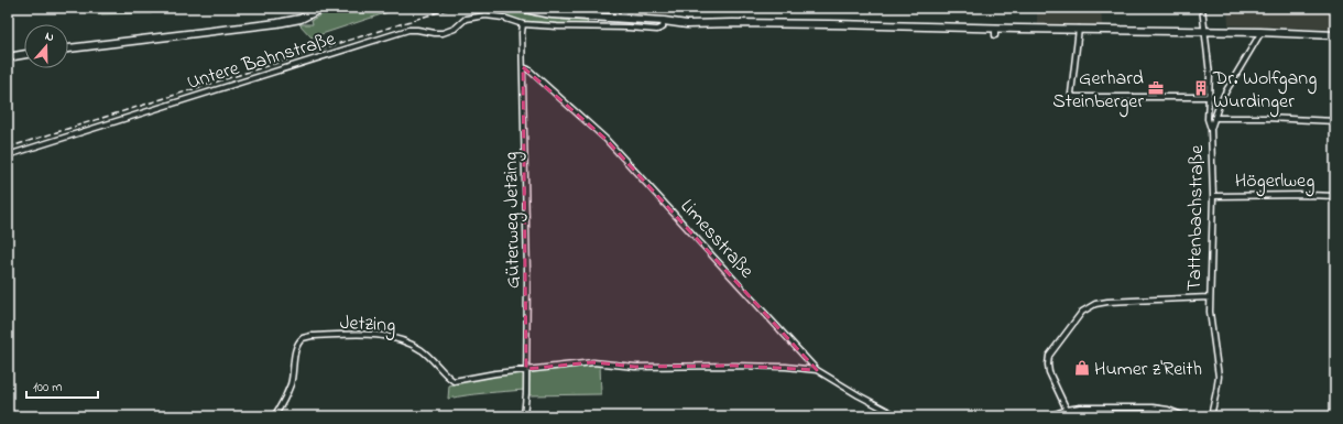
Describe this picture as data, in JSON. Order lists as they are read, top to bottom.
{
  "streets": {
    "street": [
      "Untere Bahnstraße",
      "Högerlweg",
      "Tattenbachstraße",
      "Güterweg Jetzing",
      "Limesstraße",
      "Jetzing"
    ]
  },
  "crossings": [
    ["Untere Bahnstraße", "Güterweg Jetzing"],
    ["Högerlweg", "Tattenbachstraße"],
    ["Güterweg Jetzing", "Limesstraße"],
    ["Güterweg Jetzing", "Jetzing"]
  ],
  "places": {
    "office": ["Gerhard Steinberger"],
    "building": ["Dr. Wolfgang Wurdinger"],
    "shop": ["Humer z'Reith"]
  },
  "scale_bar": "100 m",
  "north": "top"
}
